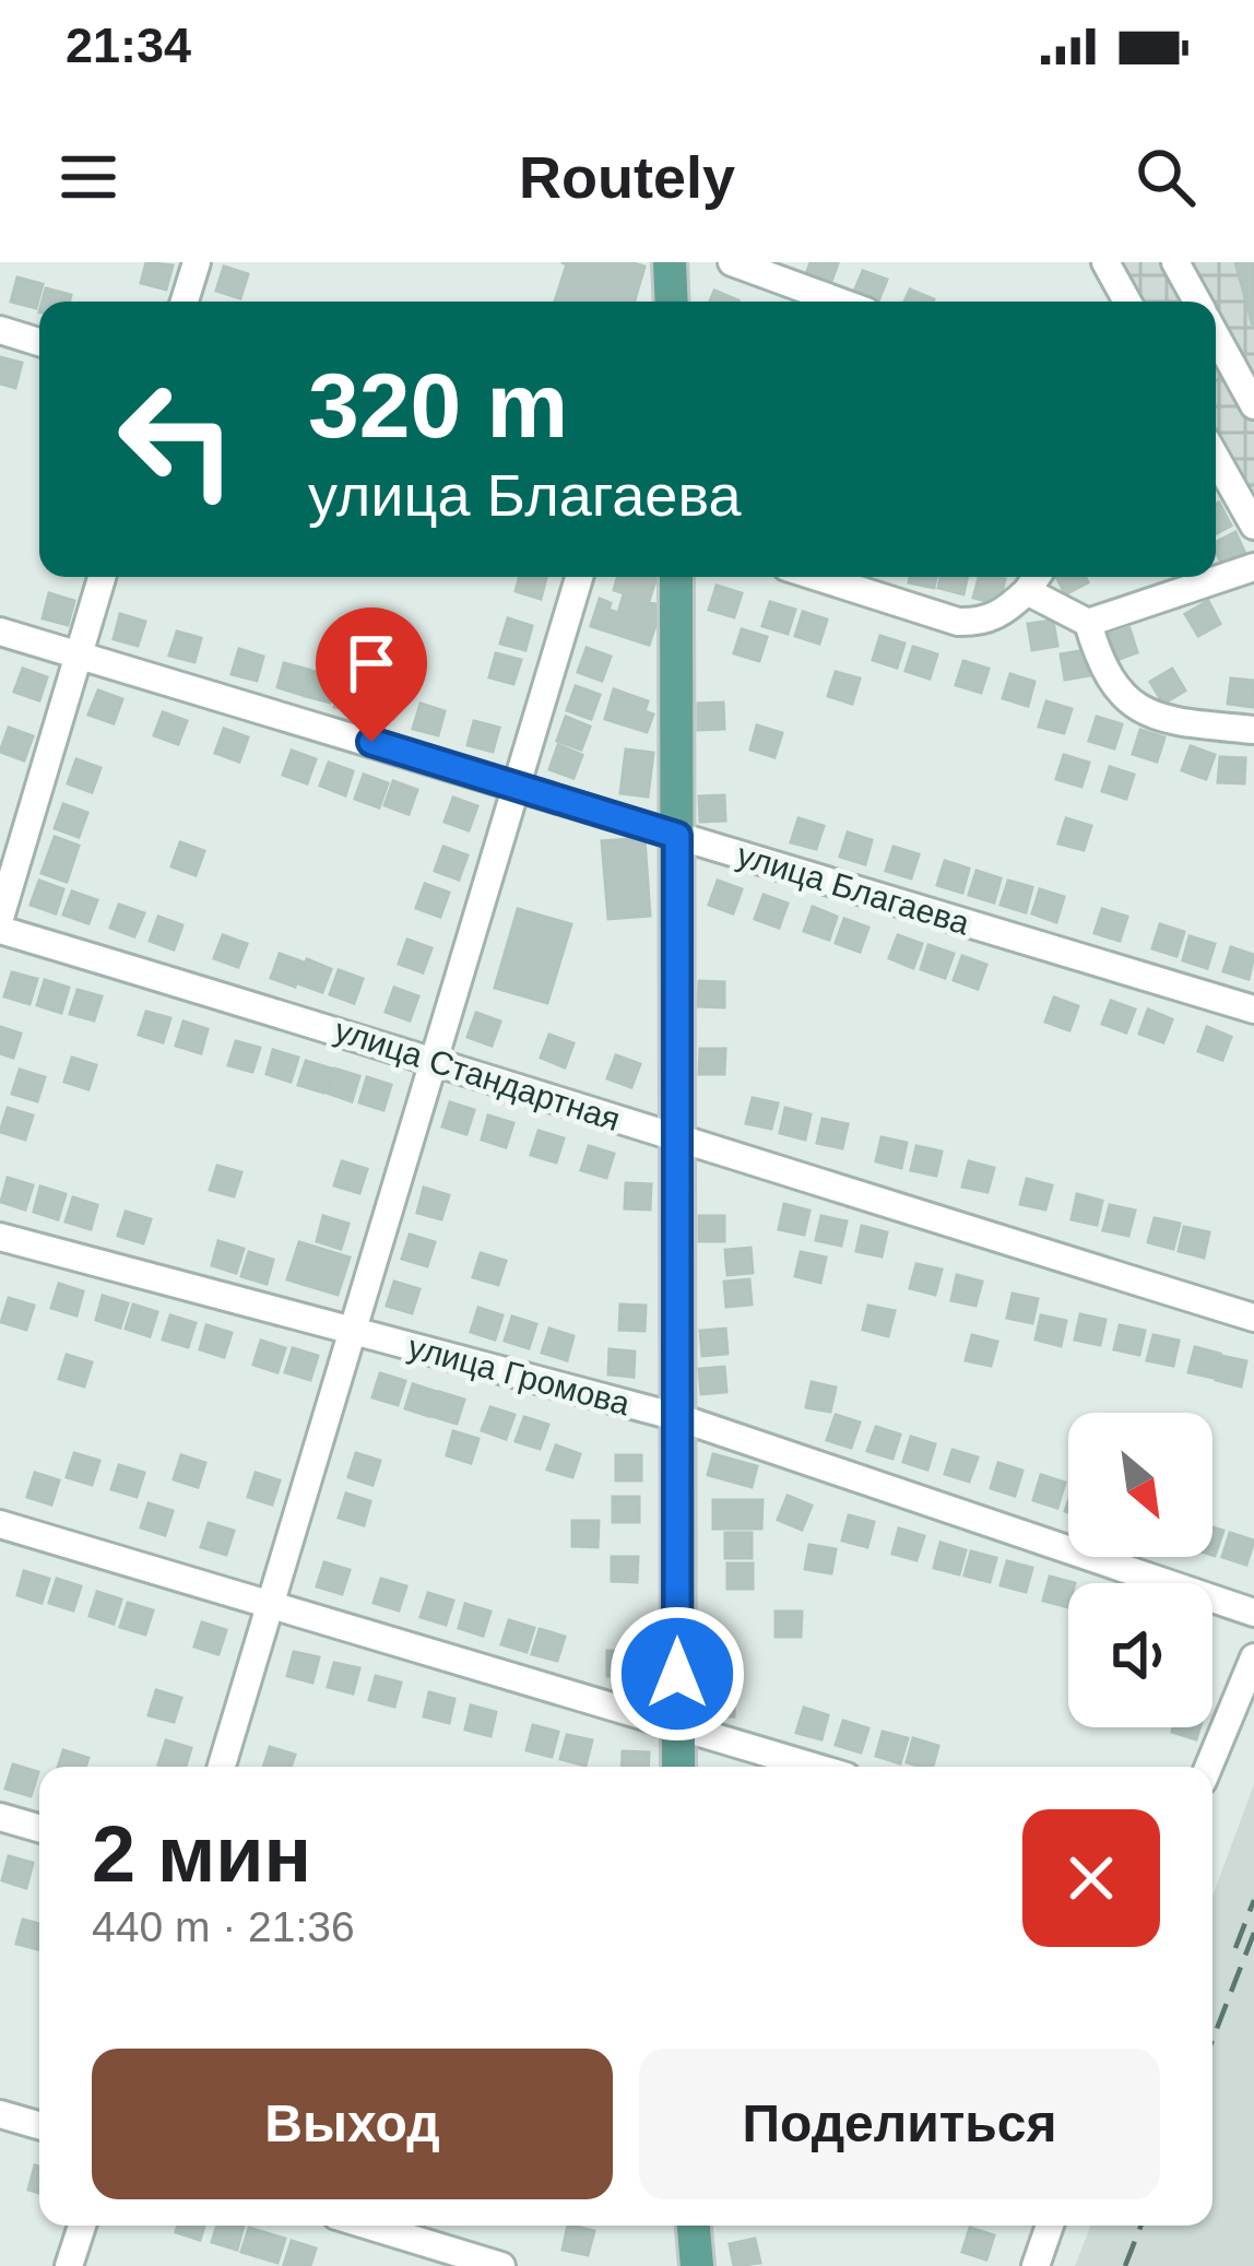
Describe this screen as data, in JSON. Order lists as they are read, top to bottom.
{
  "streets": {
    "street": ["улица Благаева", "улица Стандартная", "улица Громова"]
  },
  "north": "bottom right",
  "page": {
    "status": "21:34",
    "header": "Routely",
    "turn": ["320 m", "улица Благаева"],
    "heading": ["2 мин", "440 m · 21:36"],
    "buttons": ["Выход", "Поделиться"]
  }
}
